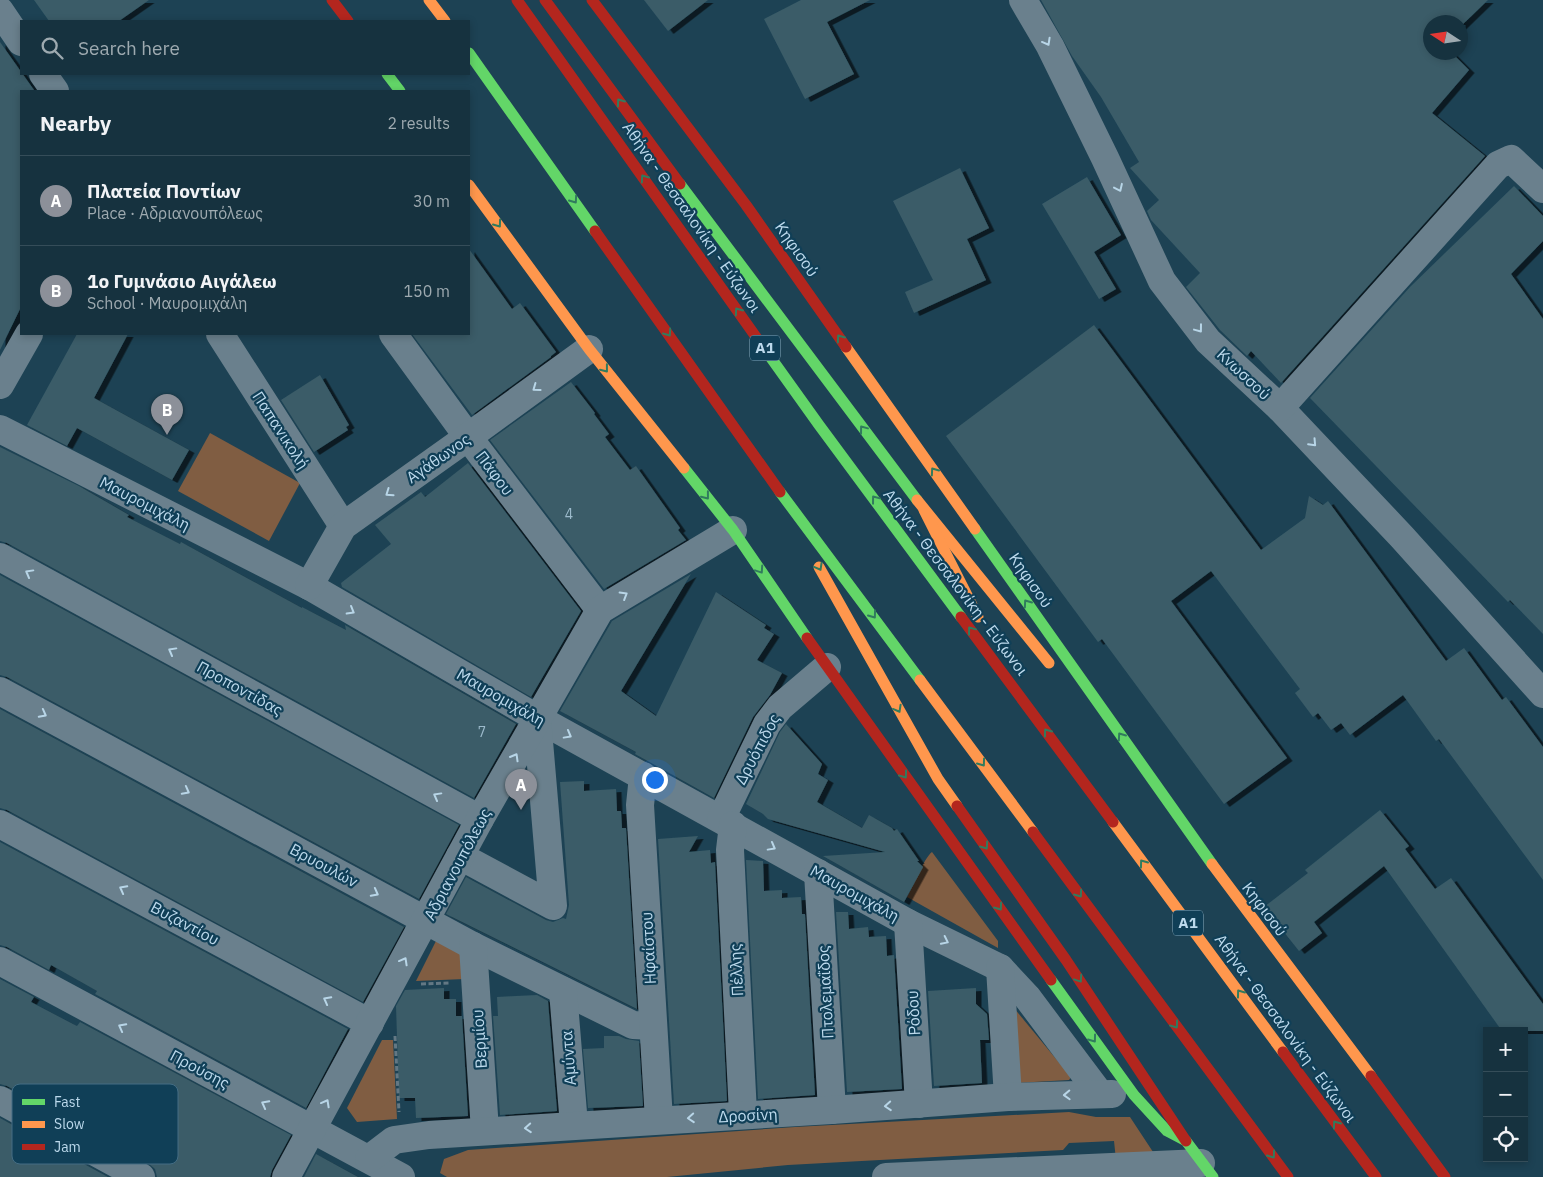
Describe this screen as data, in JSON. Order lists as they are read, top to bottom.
{
  "streets": {
    "main road": ["Αθήνα - Θεσσαλονίκη - Εύζωνοι", "Κηφισού", "Α1"],
    "street": [
      "Κνωσσού",
      "Παπανικολή",
      "Αγάθωνος",
      "Πάφου",
      "Μαυρομιχάλη",
      "Προποντίδας",
      "Δρυόπιδος",
      "Αδριανουπόλεως",
      "Βρυουλών",
      "Βυζαντίου",
      "Ηφαίστου",
      "Πέλλης",
      "Πτολεμαΐδος",
      "Ρόδου",
      "Βερμίου",
      "Αμύντα",
      "Προύσης",
      "Δροσίνη"
    ]
  },
  "crossings": [
    ["Παπανικολή", "Αγάθωνος"],
    ["Αγάθωνος", "Πάφου"],
    ["Αγάθωνος", "Μαυρομιχάλη"],
    ["Πάφου", "Αδριανουπόλεως"],
    ["Μαυρομιχάλη", "Δρυόπιδος"],
    ["Μαυρομιχάλη", "Αδριανουπόλεως"],
    ["Μαυρομιχάλη", "Ηφαίστου"],
    ["Μαυρομιχάλη", "Πέλλης"],
    ["Μαυρομιχάλη", "Πτολεμαΐδος"],
    ["Μαυρομιχάλη", "Ρόδου"],
    ["Μαυρομιχάλη", "Δροσίνη"],
    ["Προποντίδας", "Αδριανουπόλεως"],
    ["Δρυόπιδος", "Πέλλης"],
    ["Αδριανουπόλεως", "Βρυουλών"],
    ["Αδριανουπόλεως", "Βυζαντίου"],
    ["Αδριανουπόλεως", "Προύσης"],
    ["Βρυουλών", "Ηφαίστου"],
    ["Βρυουλών", "Βερμίου"],
    ["Βρυουλών", "Αμύντα"],
    ["Ηφαίστου", "Δροσίνη"],
    ["Πέλλης", "Δροσίνη"],
    ["Πτολεμαΐδος", "Δροσίνη"],
    ["Ρόδου", "Δροσίνη"],
    ["Βερμίου", "Δροσίνη"],
    ["Αμύντα", "Δροσίνη"],
    ["Προύσης", "Δροσίνη"]
  ],
  "one_way": [
    "Κνωσσού",
    "Αγάθωνος",
    "Μαυρομιχάλη",
    "Προποντίδας",
    "Αδριανουπόλεως",
    "Βρυουλών",
    "Βυζαντίου",
    "Προύσης"
  ],
  "house_numbers": ["4", "7"],
  "legend": ["Fast", "Slow", "Jam"],
  "north": "left",
  "page": {
    "search": "Search here",
    "heading": ["Nearby", "2 results"],
    "list": [
      {
        "mark": "A",
        "name": "Πλατεία Ποντίων",
        "note": "Place · Αδριανουπόλεως",
        "value": "30 m"
      },
      {
        "mark": "B",
        "name": "1ο Γυμνάσιο Αιγάλεω",
        "note": "School · Μαυρομιχάλη",
        "value": "150 m"
      }
    ],
    "pins": ["B", "A"],
    "map_buttons": ["+", "−"]
  }
}
